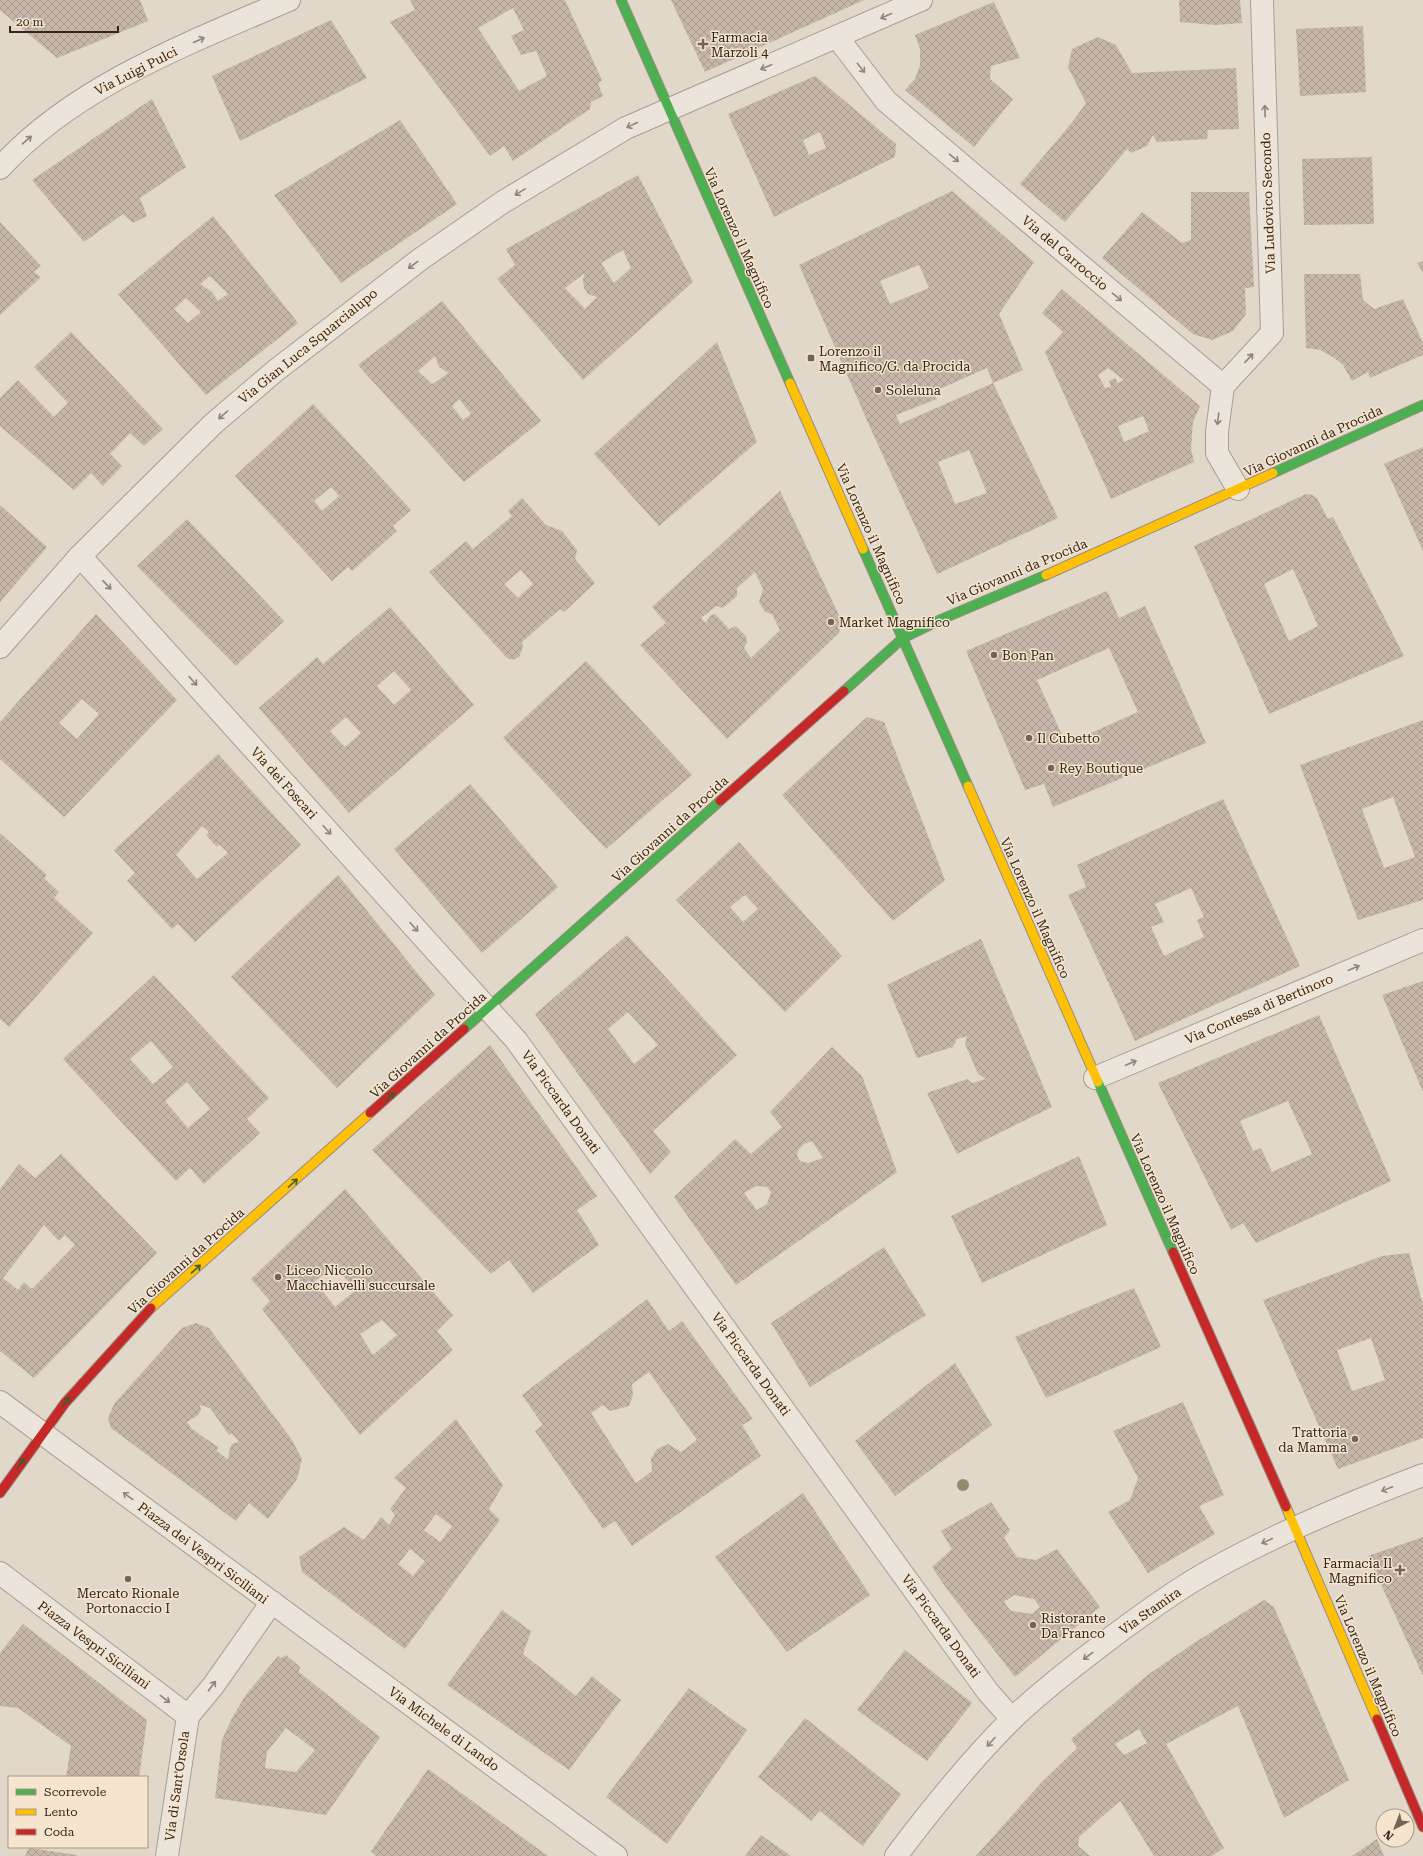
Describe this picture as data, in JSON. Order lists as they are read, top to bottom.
{
  "streets": {
    "street": [
      "Via Luigi Pulci",
      "Via Ludovico Secondo",
      "Via Lorenzo il Magnifico",
      "Via del Carroccio",
      "Via Gian Luca Squarcialupo",
      "Via Giovanni da Procida",
      "Via dei Foscari",
      "Via Contessa di Bertinoro",
      "Via Piccarda Donati",
      "Piazza dei Vespri Siciliani",
      "Via Stamira",
      "Piazza Vespri Siciliani",
      "Via Michele di Lando",
      "Via di Sant'Orsola"
    ]
  },
  "crossings": [
    ["Via Ludovico Secondo", "Via del Carroccio"],
    ["Via Lorenzo il Magnifico", "Via Gian Luca Squarcialupo"],
    ["Via Lorenzo il Magnifico", "Via Giovanni da Procida"],
    ["Via Lorenzo il Magnifico", "Via Contessa di Bertinoro"],
    ["Via Lorenzo il Magnifico", "Via Stamira"],
    ["Via del Carroccio", "Via Gian Luca Squarcialupo"],
    ["Via Gian Luca Squarcialupo", "Via dei Foscari"],
    ["Via Giovanni da Procida", "Via dei Foscari"],
    ["Via Giovanni da Procida", "Via Piccarda Donati"],
    ["Via Giovanni da Procida", "Piazza dei Vespri Siciliani"],
    ["Via dei Foscari", "Via Piccarda Donati"],
    ["Via Piccarda Donati", "Via Stamira"],
    ["Piazza dei Vespri Siciliani", "Piazza Vespri Siciliani"],
    ["Piazza dei Vespri Siciliani", "Via Michele di Lando"],
    ["Piazza dei Vespri Siciliani", "Via di Sant'Orsola"],
    ["Piazza Vespri Siciliani", "Via di Sant'Orsola"]
  ],
  "one_way": [
    "Via Luigi Pulci",
    "Via Ludovico Secondo",
    "Via del Carroccio",
    "Via Gian Luca Squarcialupo",
    "Via Giovanni da Procida",
    "Via dei Foscari",
    "Via Contessa di Bertinoro",
    "Via Stamira",
    "Piazza Vespri Siciliani"
  ],
  "places": {
    "health": ["Farmacia Marzoli 4", "Farmacia Il Magnifico"],
    "transit": ["Lorenzo il Magnifico/G. da Procida"],
    "other": [
      "Soleluna",
      "Market Magnifico",
      "Bon Pan",
      "Il Cubetto",
      "Rey Boutique",
      "Liceo Niccolo Macchiavelli succursale",
      "Trattoria da Mamma",
      "Mercato Rionale Portonaccio I",
      "Ristorante Da Franco"
    ]
  },
  "legend": ["Scorrevole", "Lento", "Coda"],
  "scale_bar": "20 m",
  "north": "bottom left"
}
